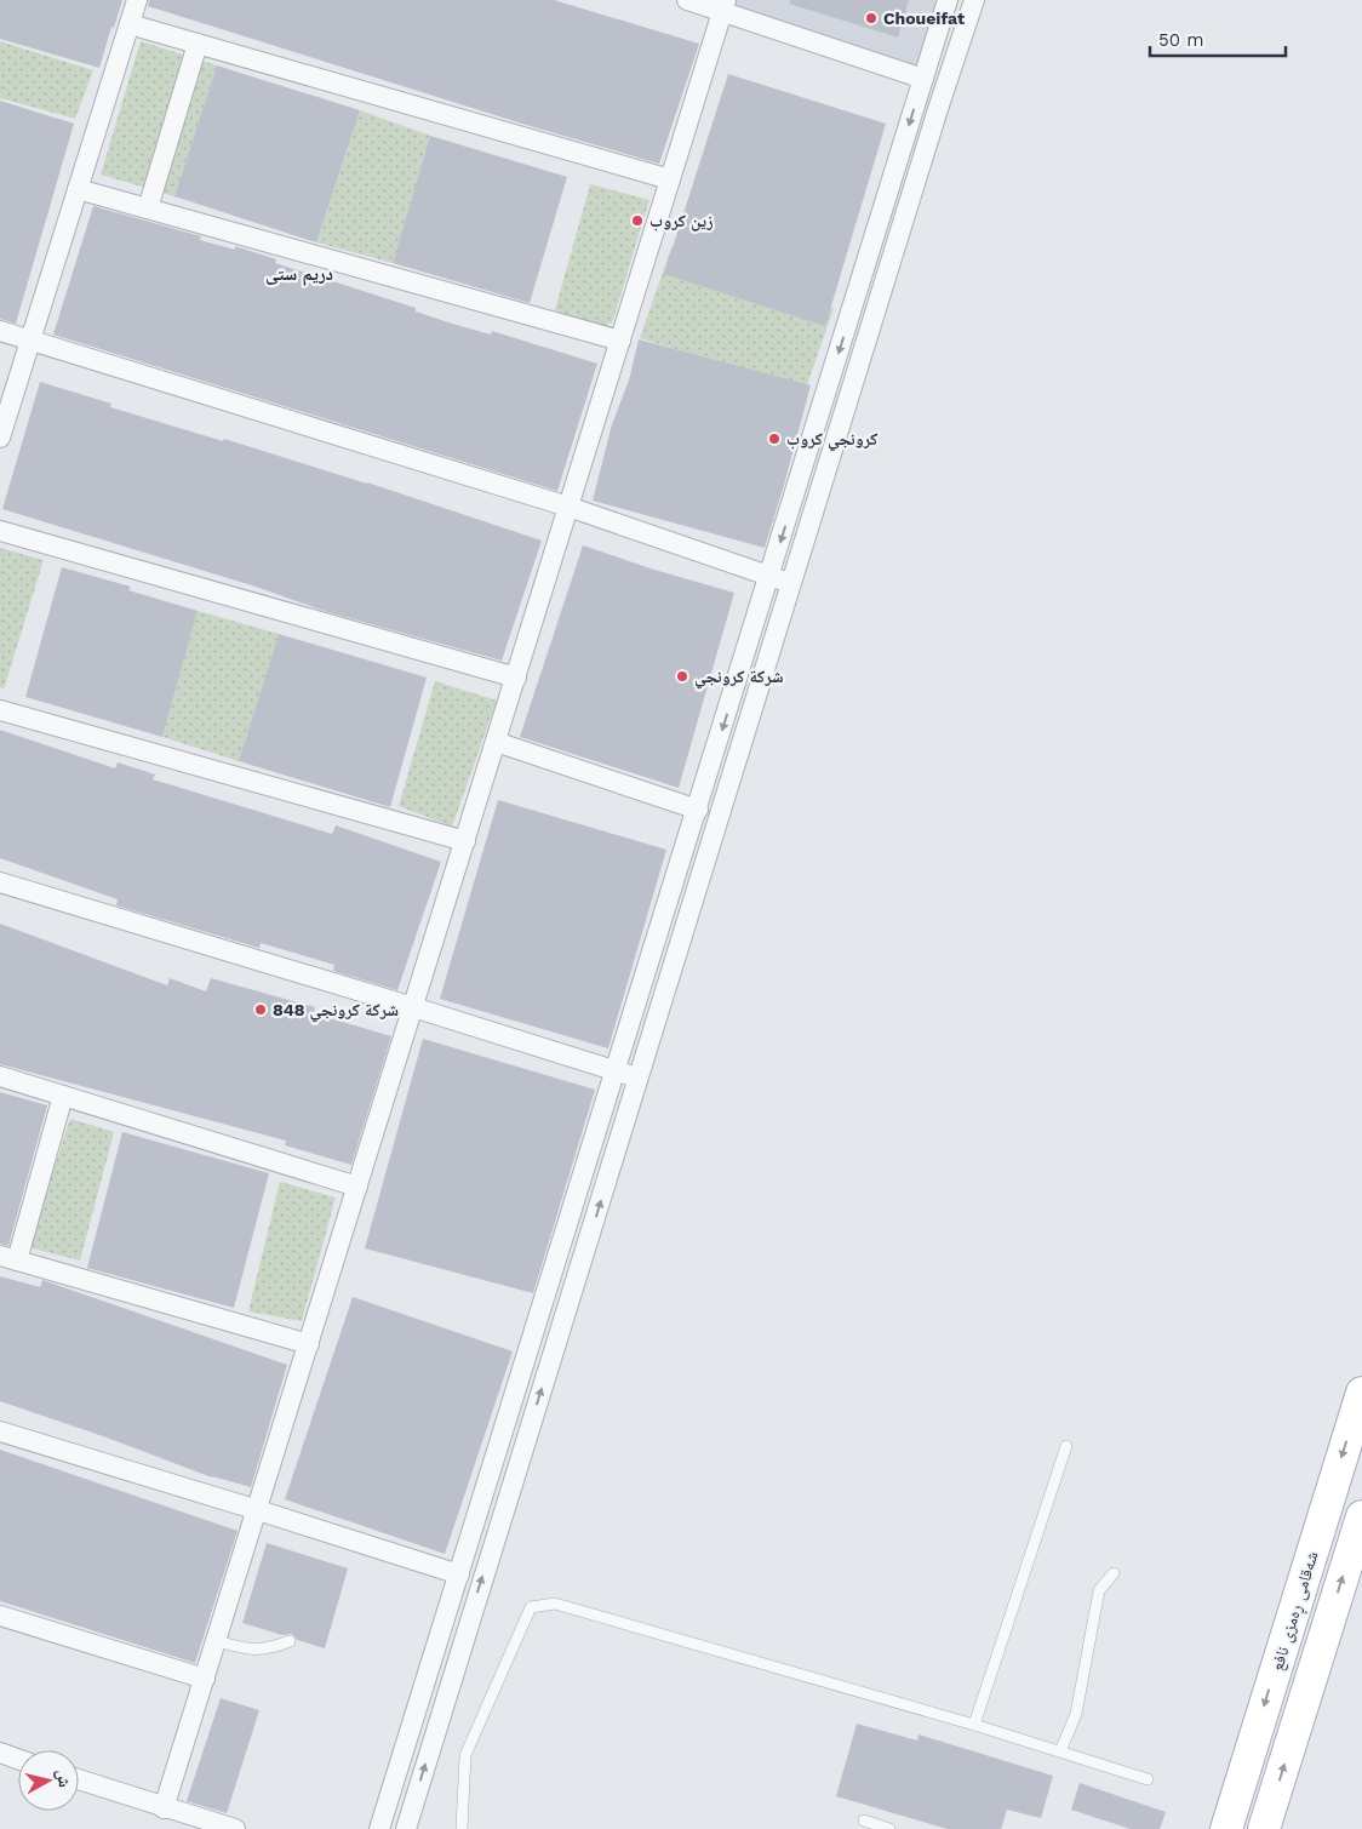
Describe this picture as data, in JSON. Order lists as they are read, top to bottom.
{
  "streets": {
    "main road": ["شەقامی ڕەمزی نافع"]
  },
  "districts": ["دریم ستی"],
  "places": [
    "Choueifat",
    "زين كروب",
    "كرونجي كروب",
    "شركة كرونجي",
    "شركة كرونجي 848"
  ],
  "scale_bar": "50 m",
  "north": "right"
}
